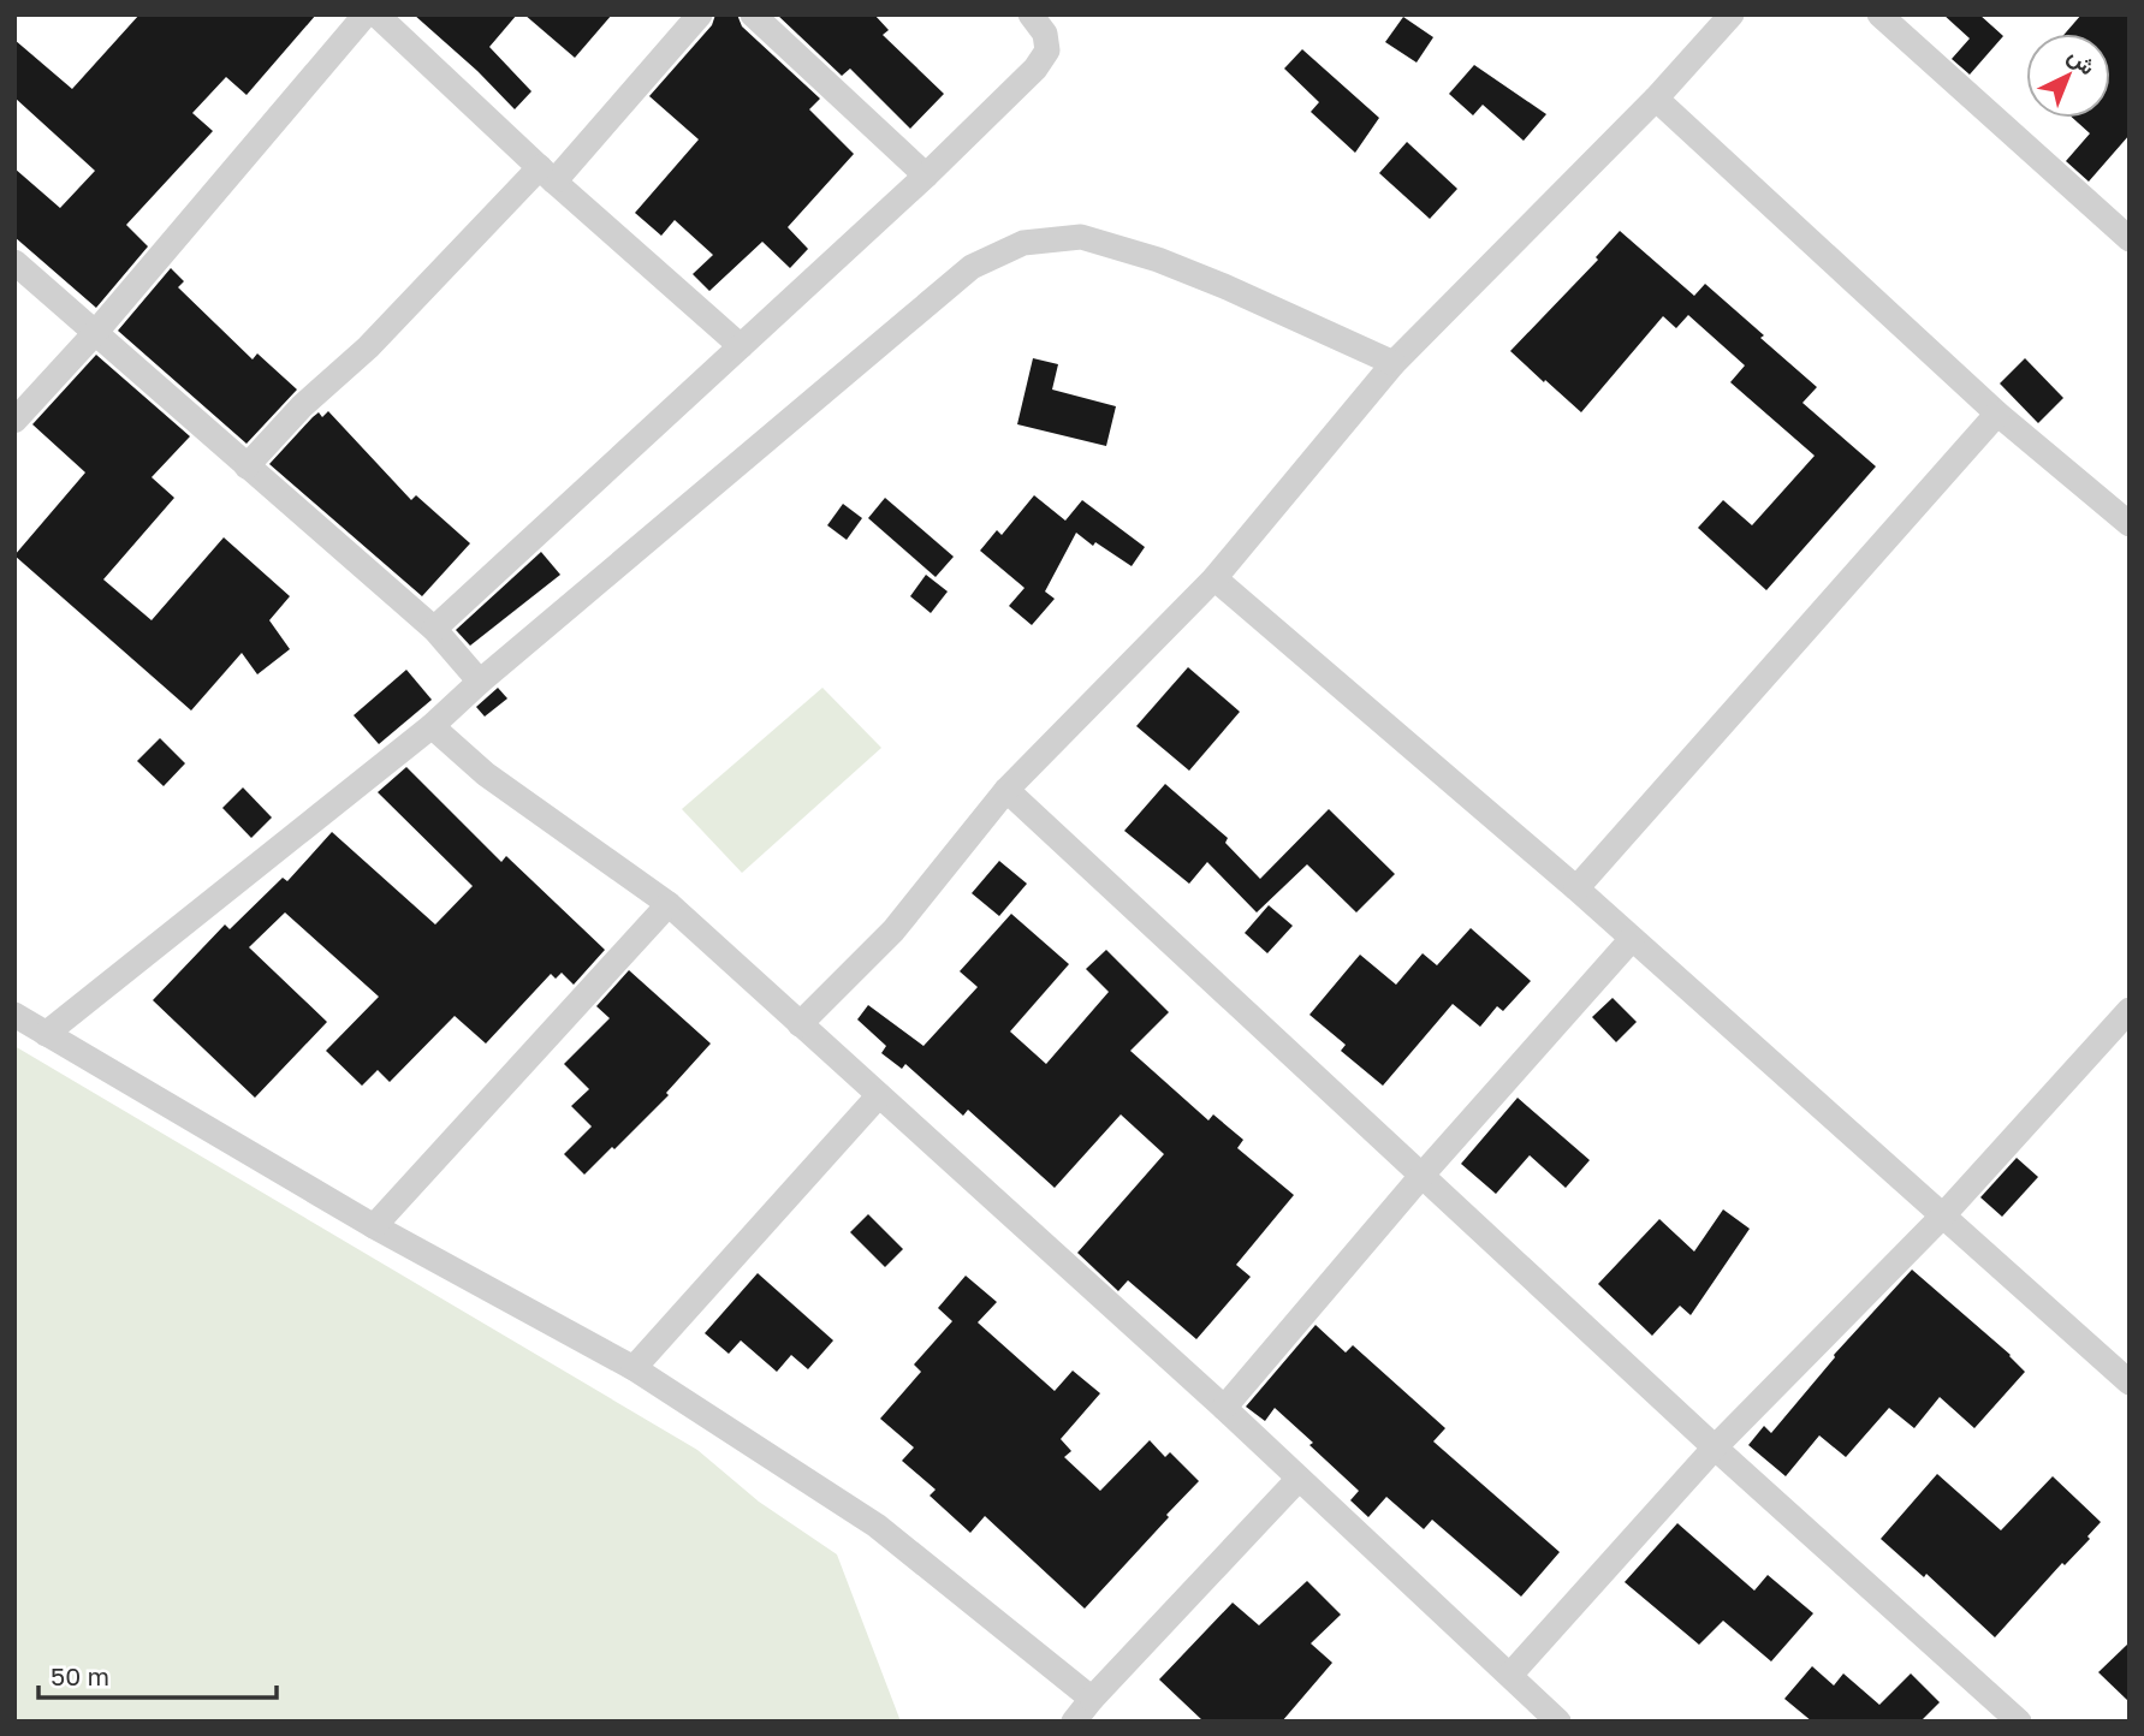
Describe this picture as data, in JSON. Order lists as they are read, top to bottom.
{
  "scale_bar": "50 m",
  "north": "top right"
}
